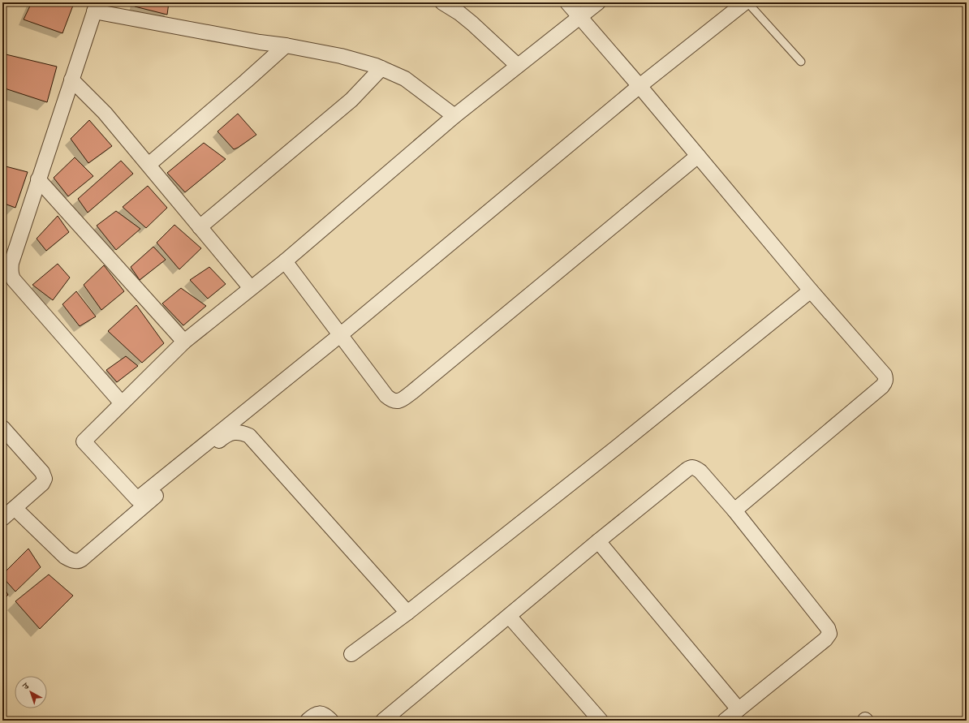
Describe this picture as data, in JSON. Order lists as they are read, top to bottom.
{
  "north": "top left"
}
